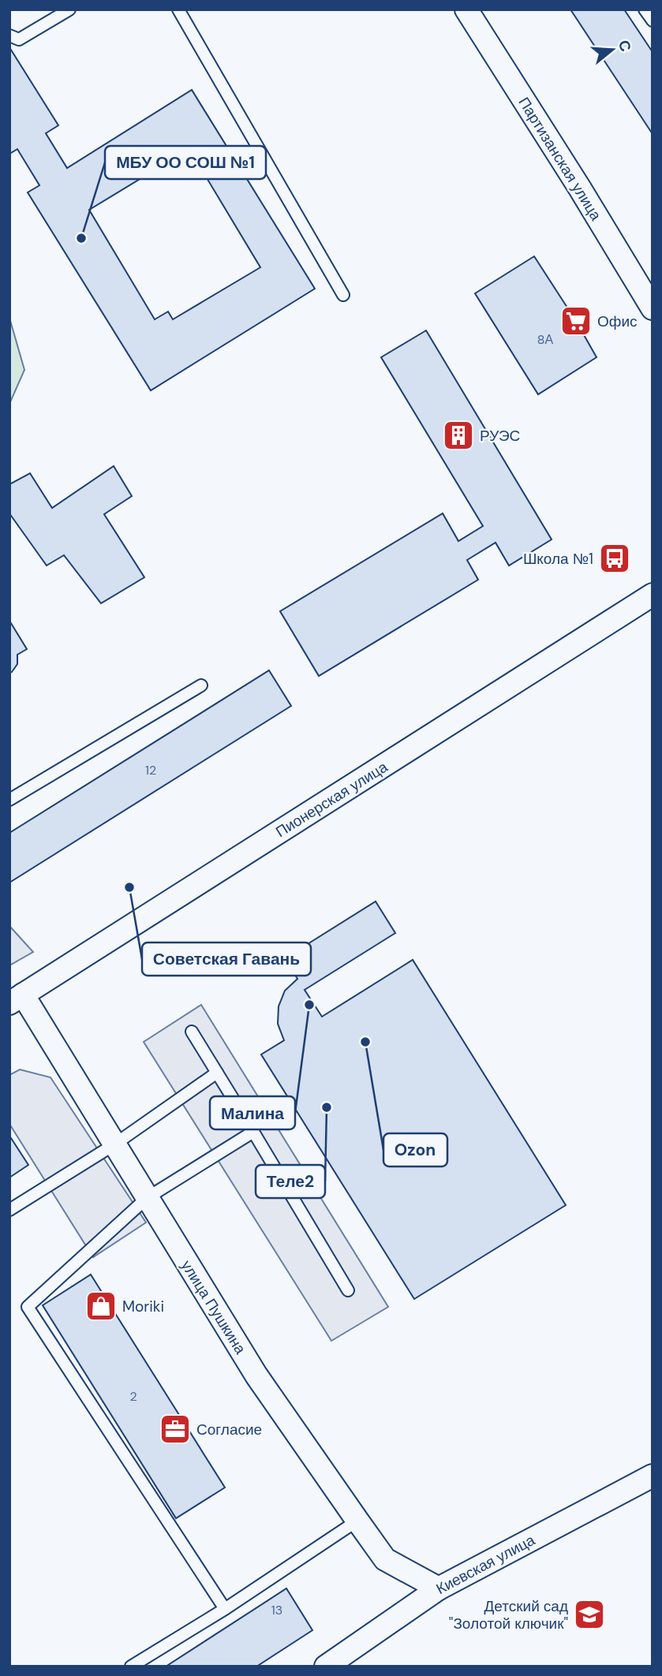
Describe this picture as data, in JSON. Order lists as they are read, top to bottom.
{
  "streets": {
    "street": [
      "Партизанская улица",
      "Пионерская улица",
      "улица Пушкина",
      "Киевская улица"
    ]
  },
  "crossings": [
    ["Пионерская улица", "улица Пушкина"],
    ["улица Пушкина", "Киевская улица"]
  ],
  "places": {
    "other": [
      "МБУ ОО СОШ №1",
      "Советская Гавань",
      "Малина",
      "Ozon",
      "Теле2"
    ],
    "supermarket": ["Офис"],
    "building": ["РУЭС"],
    "bus stop": ["Школа №1"],
    "shop": ["Moriki"],
    "office": ["Согласие"],
    "school or university": ["Детский сад \"Золотой ключик\""]
  },
  "house_numbers": [
    "8А",
    "12",
    "2",
    "13"
  ],
  "north": "right"
}
